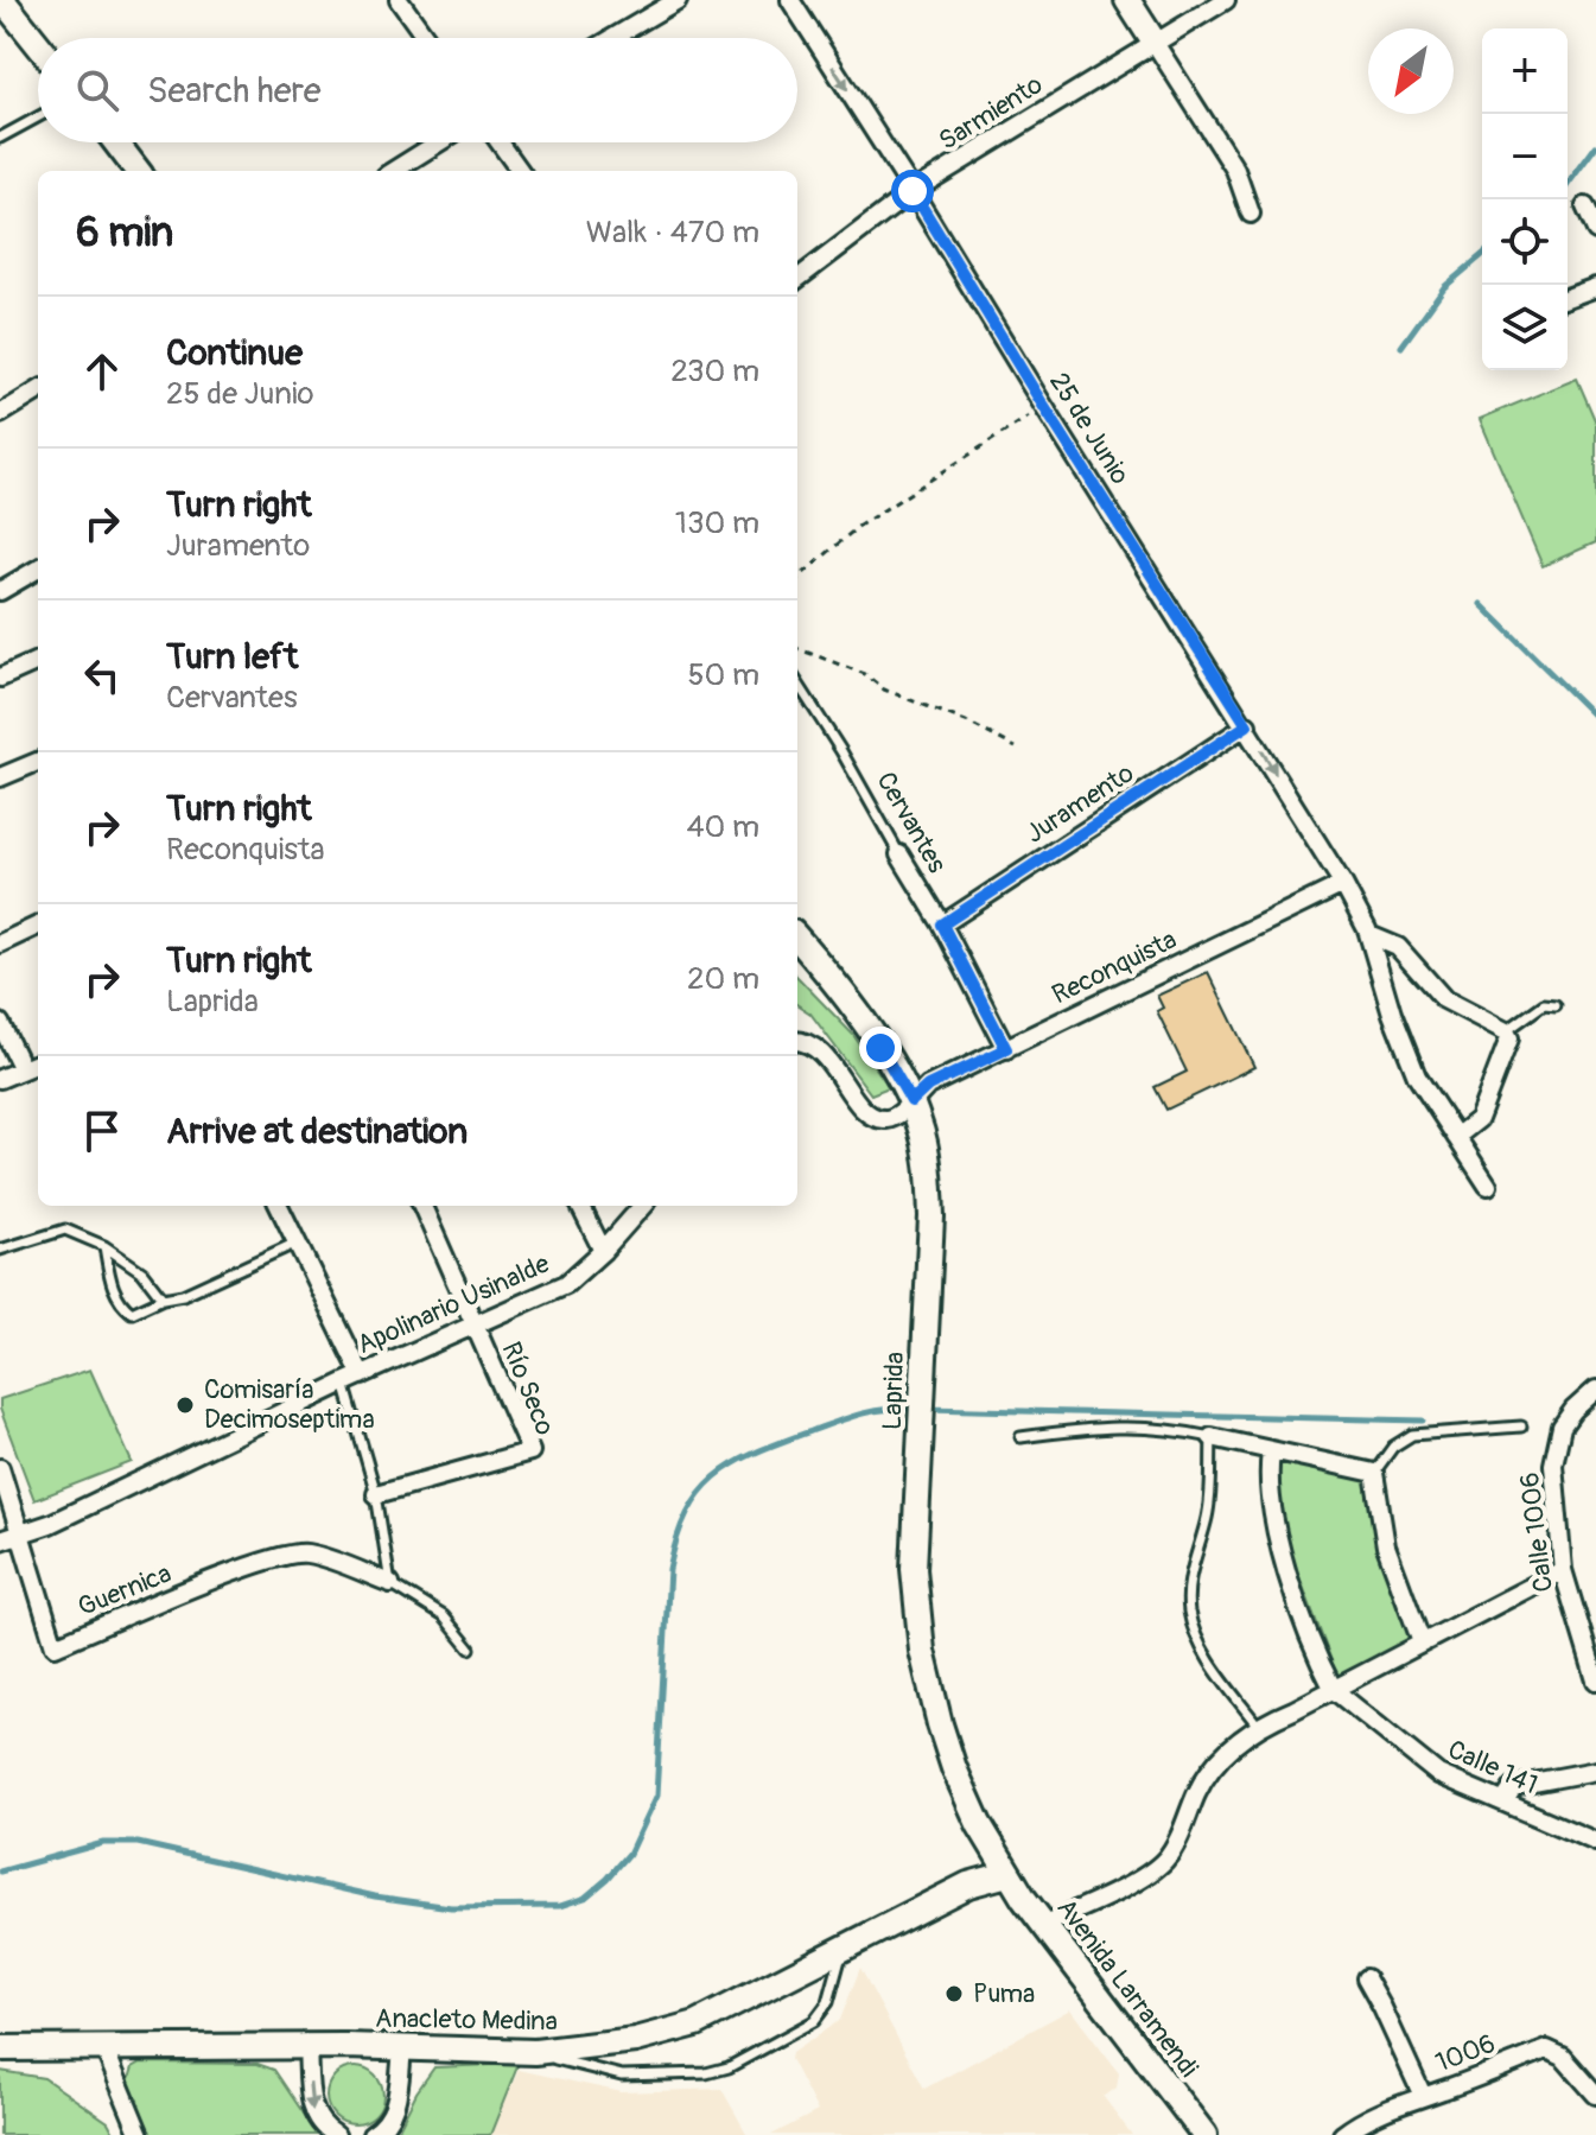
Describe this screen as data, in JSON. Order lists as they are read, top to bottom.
{
  "streets": {
    "main road": ["Laprida", "Avenida Larramendi", "Anacleto Medina"],
    "street": [
      "Sarmiento",
      "25 de Junio",
      "Juramento",
      "Cervantes",
      "Reconquista",
      "Apolinario Usinalde",
      "Río Seco",
      "Calle 1006",
      "Guernica",
      "Calle 141",
      "1006"
    ]
  },
  "crossings": [
    ["Sarmiento", "25 de Junio"],
    ["25 de Junio", "Juramento"],
    ["25 de Junio", "Reconquista"],
    ["Juramento", "Cervantes"],
    ["Cervantes", "Reconquista"],
    ["Reconquista", "Laprida"],
    ["Apolinario Usinalde", "Río Seco"],
    ["Apolinario Usinalde", "Guernica"],
    ["Laprida", "Avenida Larramendi"],
    ["Laprida", "Anacleto Medina"],
    ["Avenida Larramendi", "Anacleto Medina"]
  ],
  "places": ["Comisaría Decimoseptima", "Puma"],
  "north": "bottom left",
  "page": {
    "map_buttons": ["+", "−"],
    "search": "Search here",
    "heading": ["6 min", "Walk · 470 m"],
    "list": [
      ["Continue", "25 de Junio", "230 m"],
      ["Turn right", "Juramento", "130 m"],
      ["Turn left", "Cervantes", "50 m"],
      ["Turn right", "Reconquista", "40 m"],
      ["Turn right", "Laprida", "20 m"],
      "Arrive at destination"
    ]
  }
}
